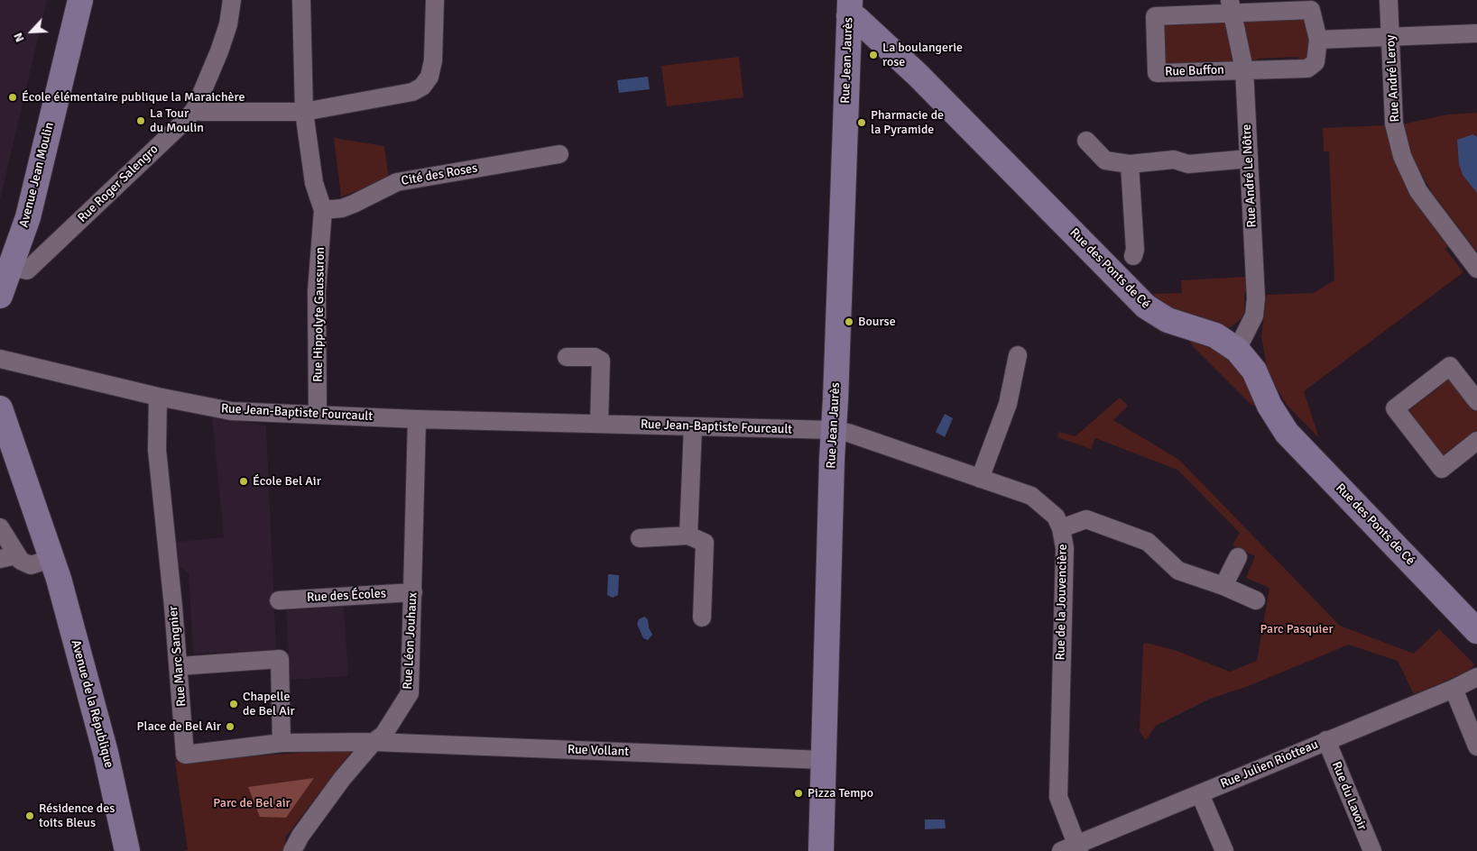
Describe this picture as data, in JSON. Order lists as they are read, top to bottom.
{
  "streets": {
    "street": [
      "Rue Jean Jaurès",
      "Rue Buffon",
      "Rue André Leroy",
      "Avenue Jean Moulin",
      "Cité des Roses",
      "Rue André Le Nôtre",
      "Rue Roger Salengro",
      "Rue des Ponts de Cé",
      "Rue Hippolyte Gaussuron",
      "Rue Jean-Baptiste Fourcault",
      "Rue des Écoles",
      "Rue de la Jouvencière",
      "Rue Léon Jouhaux",
      "Rue Marc Sangnier",
      "Avenue de la République",
      "Rue Vollant",
      "Rue Julien Riotteau",
      "Rue du Lavoir"
    ]
  },
  "crossings": [
    ["Rue Jean Jaurès", "Rue des Ponts de Cé"],
    ["Rue Jean Jaurès", "Rue Jean-Baptiste Fourcault"],
    ["Rue Jean Jaurès", "Rue de la Jouvencière"],
    ["Rue Jean Jaurès", "Rue Vollant"],
    ["Rue Buffon", "Rue André Le Nôtre"],
    ["Avenue Jean Moulin", "Rue Roger Salengro"],
    ["Cité des Roses", "Rue Hippolyte Gaussuron"],
    ["Rue André Le Nôtre", "Rue des Ponts de Cé"],
    ["Rue Hippolyte Gaussuron", "Rue Jean-Baptiste Fourcault"],
    ["Rue Jean-Baptiste Fourcault", "Rue de la Jouvencière"],
    ["Rue Jean-Baptiste Fourcault", "Rue Léon Jouhaux"],
    ["Rue Jean-Baptiste Fourcault", "Rue Marc Sangnier"],
    ["Rue des Écoles", "Rue Léon Jouhaux"],
    ["Rue de la Jouvencière", "Rue Julien Riotteau"],
    ["Rue Léon Jouhaux", "Rue Marc Sangnier"],
    ["Rue Léon Jouhaux", "Rue Vollant"],
    ["Rue Marc Sangnier", "Rue Vollant"],
    ["Rue Julien Riotteau", "Rue du Lavoir"]
  ],
  "parks": ["Parc Pasquier", "Parc de Bel air"],
  "places": [
    "La boulangerie rose",
    "École élémentaire publique la Maraichère",
    "La Tour du Moulin",
    "Pharmacie de la Pyramide",
    "Bourse",
    "École Bel Air",
    "Chapelle de Bel Air",
    "Place de Bel Air",
    "Pizza Tempo",
    "Résidence des toits Bleus"
  ],
  "north": "bottom left"
}
